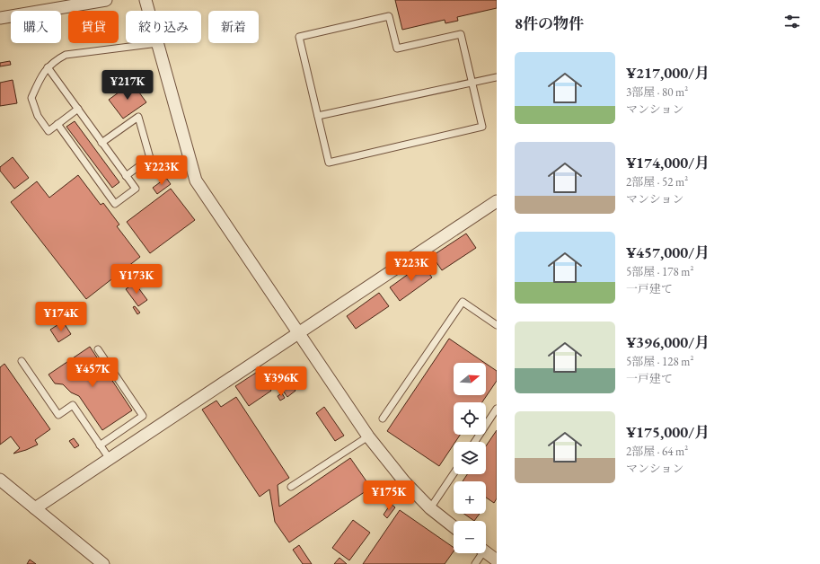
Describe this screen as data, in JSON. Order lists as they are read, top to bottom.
{
  "north": "right",
  "page": {
    "heading": "8件の物件",
    "chip": [
      "購入",
      "賃貸",
      "絞り込み",
      "新着"
    ],
    "list": [
      {
        "name": "¥217,000/月",
        "note": "3部屋 · 80 m² · マンション"
      },
      {
        "name": "¥174,000/月",
        "note": "2部屋 · 52 m² · マンション"
      },
      {
        "name": "¥457,000/月",
        "note": "5部屋 · 178 m² · 一戸建て"
      },
      {
        "name": "¥396,000/月",
        "note": "5部屋 · 128 m² · 一戸建て"
      },
      {
        "name": "¥175,000/月",
        "note": "2部屋 · 64 m² · マンション"
      }
    ],
    "price": [
      "¥217K",
      "¥223K",
      "¥223K",
      "¥173K",
      "¥174K",
      "¥457K",
      "¥396K",
      "¥175K"
    ],
    "map_buttons": ["+", "−"]
  }
}
